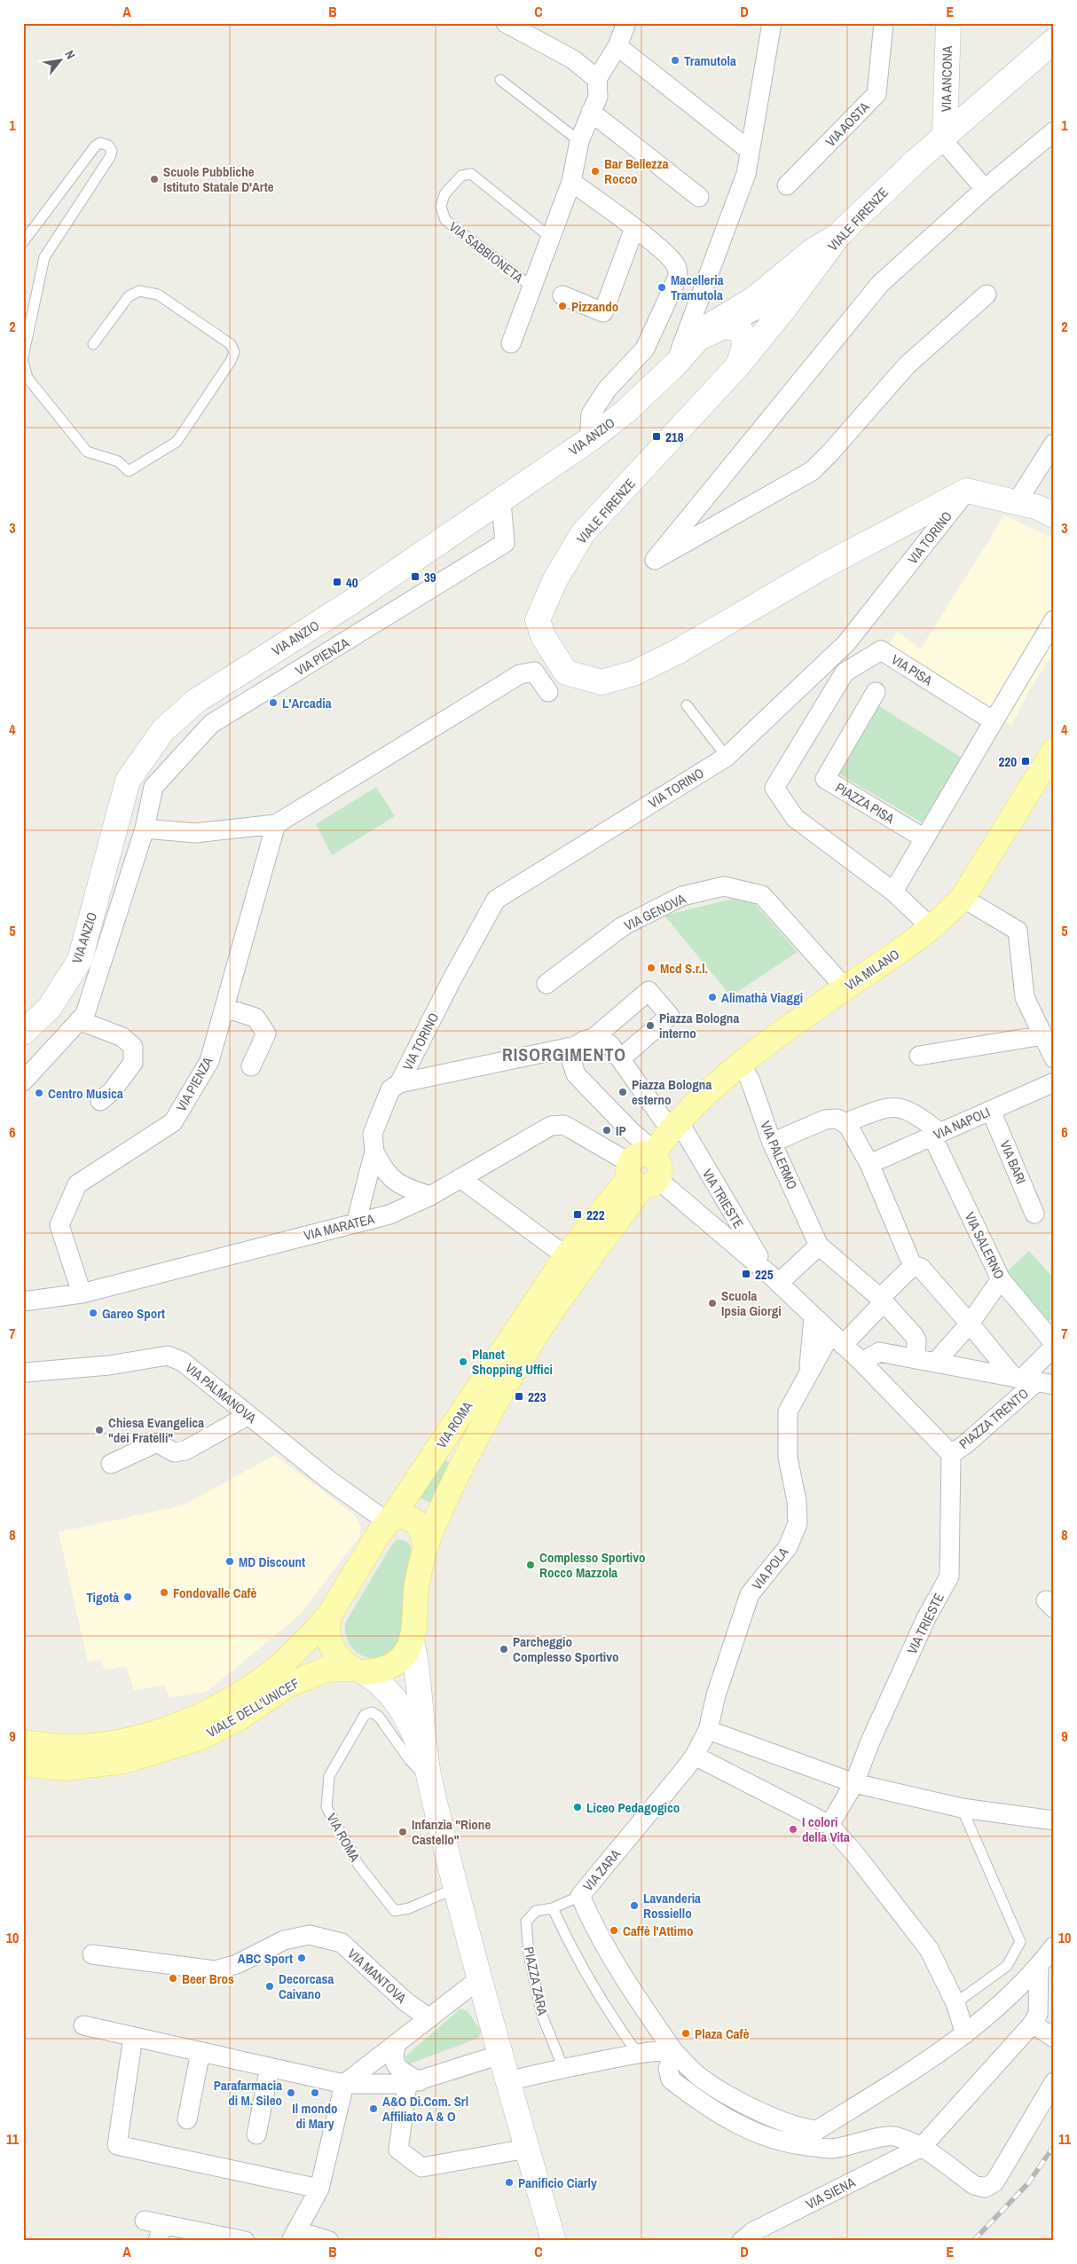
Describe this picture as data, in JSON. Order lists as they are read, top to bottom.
{
  "streets": {
    "main road": ["VIA MILANO", "VIA ROMA", "VIALE DELL'UNICEF"],
    "street": [
      "VIA ANCONA",
      "VIA AOSTA",
      "VIALE FIRENZE",
      "VIA SABBIONETA",
      "VIA ANZIO",
      "VIA TORINO",
      "VIA PIENZA",
      "VIA PISA",
      "PIAZZA PISA",
      "VIA GENOVA",
      "VIA NAPOLI",
      "VIA PALERMO",
      "VIA BARI",
      "VIA TRIESTE",
      "VIA MARATEA",
      "VIA SALERNO",
      "VIA PALMANOVA",
      "PIAZZA TRENTO",
      "VIA POLA",
      "VIA ZARA",
      "VIA MANTOVA",
      "VIA SIENA"
    ],
    "lane": ["PIAZZA ZARA"]
  },
  "crossings": [
    ["VIA ANCONA", "VIALE FIRENZE"],
    ["VIALE FIRENZE", "VIA ANZIO"],
    ["VIALE FIRENZE", "VIA TORINO"],
    ["VIA ANZIO", "VIA PIENZA"],
    ["VIA TORINO", "VIA TRIESTE"],
    ["VIA TORINO", "VIA MARATEA"],
    ["VIA PIENZA", "VIA MARATEA"],
    ["VIA PISA", "VIA MILANO"],
    ["VIA GENOVA", "VIA MILANO"],
    ["VIA MILANO", "VIA PALERMO"],
    ["VIA MILANO", "VIA TRIESTE"],
    ["VIA MILANO", "VIA MARATEA"],
    ["VIA MILANO", "VIA ROMA"],
    ["VIA NAPOLI", "VIA BARI"],
    ["VIA NAPOLI", "VIA SALERNO"],
    ["VIA PALERMO", "PIAZZA TRENTO"],
    ["VIA TRIESTE", "VIA MARATEA"],
    ["VIA TRIESTE", "PIAZZA TRENTO"],
    ["VIA TRIESTE", "VIA ROMA"],
    ["VIA TRIESTE", "VIA POLA"],
    ["VIA MARATEA", "VIA ROMA"],
    ["VIA PALMANOVA", "VIA ROMA"],
    ["VIA ROMA", "VIALE DELL'UNICEF"],
    ["VIA POLA", "VIA ZARA"],
    ["VIA ZARA", "PIAZZA ZARA"]
  ],
  "districts": ["RISORGIMENTO"],
  "places": {
    "other": [
      "Tramutola",
      "Bar Bellezza Rocco",
      "Scuole Pubbliche Istituto Statale D'Arte",
      "Macelleria Tramutola",
      "Pizzando",
      "L'Arcadia",
      "Mcd S.r.l.",
      "Alimathà Viaggi",
      "Piazza Bologna interno",
      "Piazza Bologna esterno",
      "Centro Musica",
      "IP",
      "Scuola Ipsia Giorgi",
      "Gareo Sport",
      "Planet Shopping Uffici",
      "Chiesa Evangelica \"dei Fratelli\"",
      "MD Discount",
      "Complesso Sportivo Rocco Mazzola",
      "Fondovalle Cafè",
      "Tigotà",
      "Parcheggio Complesso Sportivo",
      "Liceo Pedagogico",
      "I colori della Vita",
      "Infanzia \"Rione Castello\"",
      "Lavanderia Rossiello",
      "Caffè l'Attimo",
      "ABC Sport",
      "Beer Bros",
      "Decorcasa Caivano",
      "Plaza Cafè",
      "Parafarmacia di M. Sileo",
      "Il mondo di Mary",
      "A&O Di.Com. Srl Affiliato A & O",
      "Panificio Ciarly"
    ],
    "transit": [
      "218",
      "39",
      "40",
      "220",
      "222",
      "225",
      "223"
    ]
  },
  "north": "top right",
  "grid": {
    "columns": [
      "A",
      "B",
      "C",
      "D",
      "E"
    ],
    "rows": [
      "1",
      "2",
      "3",
      "4",
      "5",
      "6",
      "7",
      "8",
      "9",
      "10",
      "11"
    ]
  }
}
